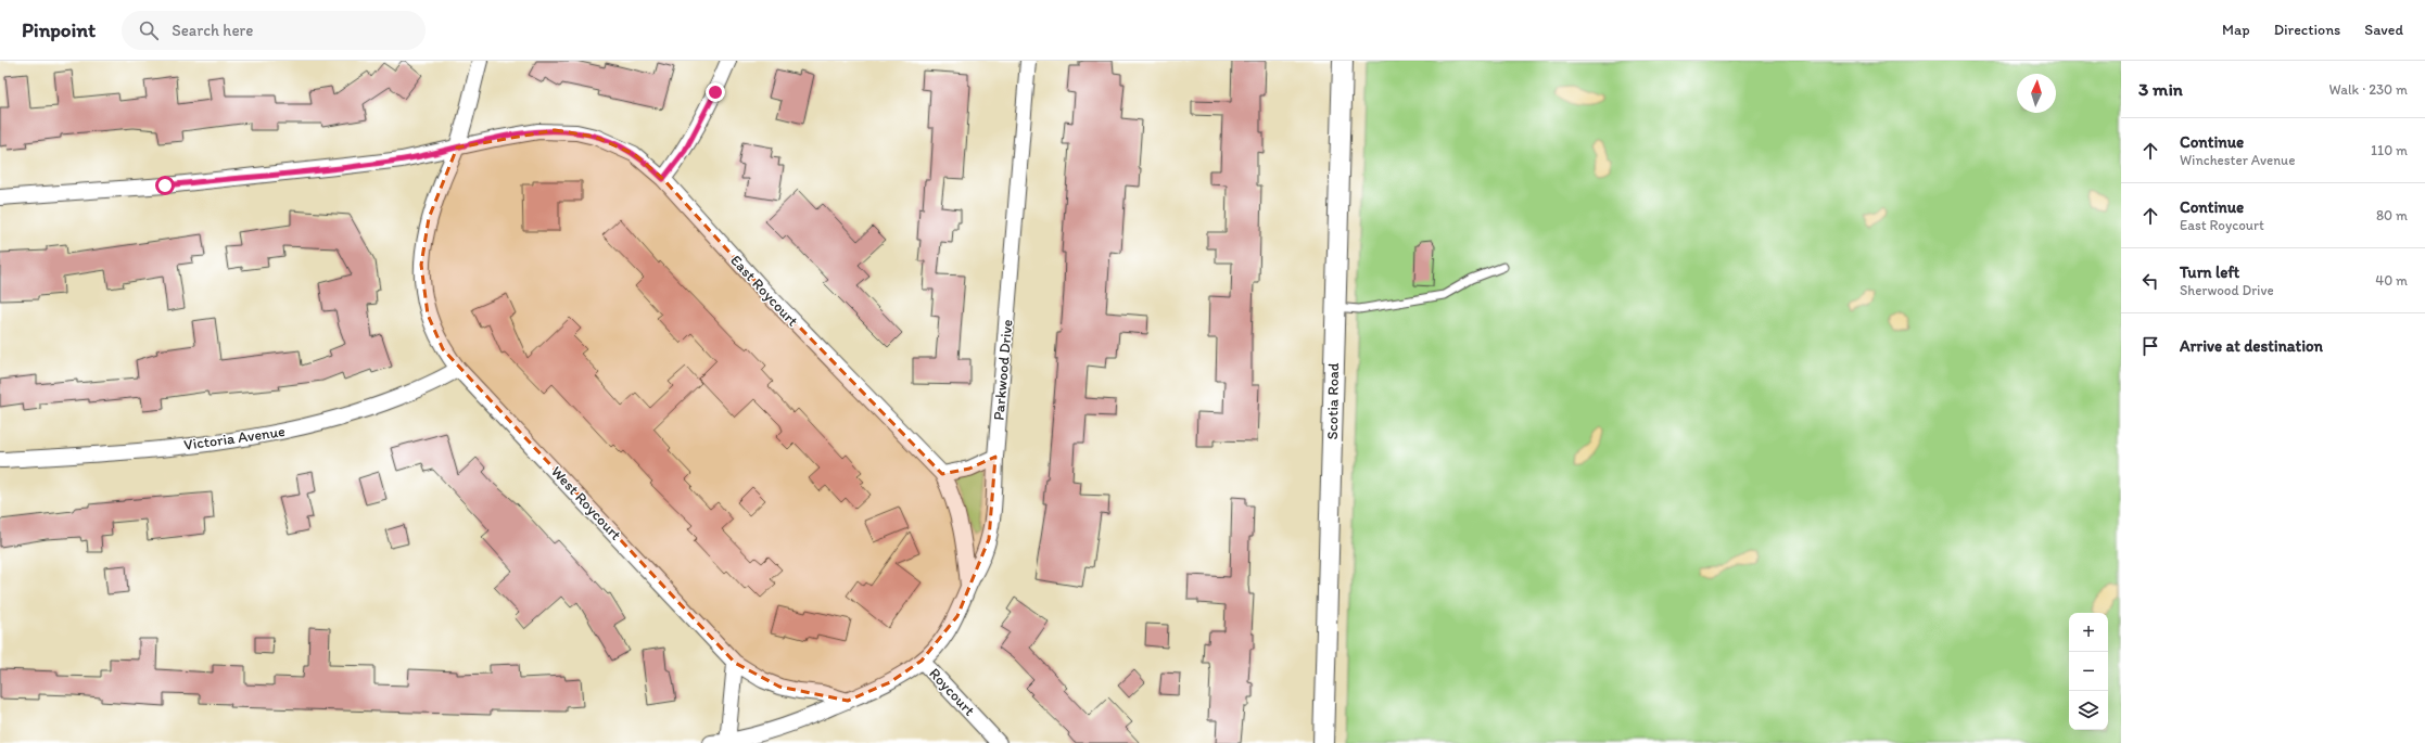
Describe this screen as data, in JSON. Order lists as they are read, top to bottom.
{
  "streets": {
    "street": [
      "East Roycourt",
      "Parkwood Drive",
      "Scotia Road",
      "Victoria Avenue",
      "West Roycourt",
      "Roycourt"
    ]
  },
  "crossings": [
    ["East Roycourt", "Parkwood Drive"],
    ["East Roycourt", "West Roycourt"],
    ["Parkwood Drive", "Roycourt"],
    ["Victoria Avenue", "West Roycourt"]
  ],
  "north": "top",
  "page": {
    "header": "Pinpoint",
    "search": "Search here",
    "nav": ["Map", "Directions", "Saved"],
    "heading": ["3 min", "Walk · 230 m"],
    "list": [
      ["Continue", "Winchester Avenue", "110 m"],
      ["Continue", "East Roycourt", "80 m"],
      ["Turn left", "Sherwood Drive", "40 m"],
      "Arrive at destination"
    ],
    "map_buttons": ["+", "−"]
  }
}
